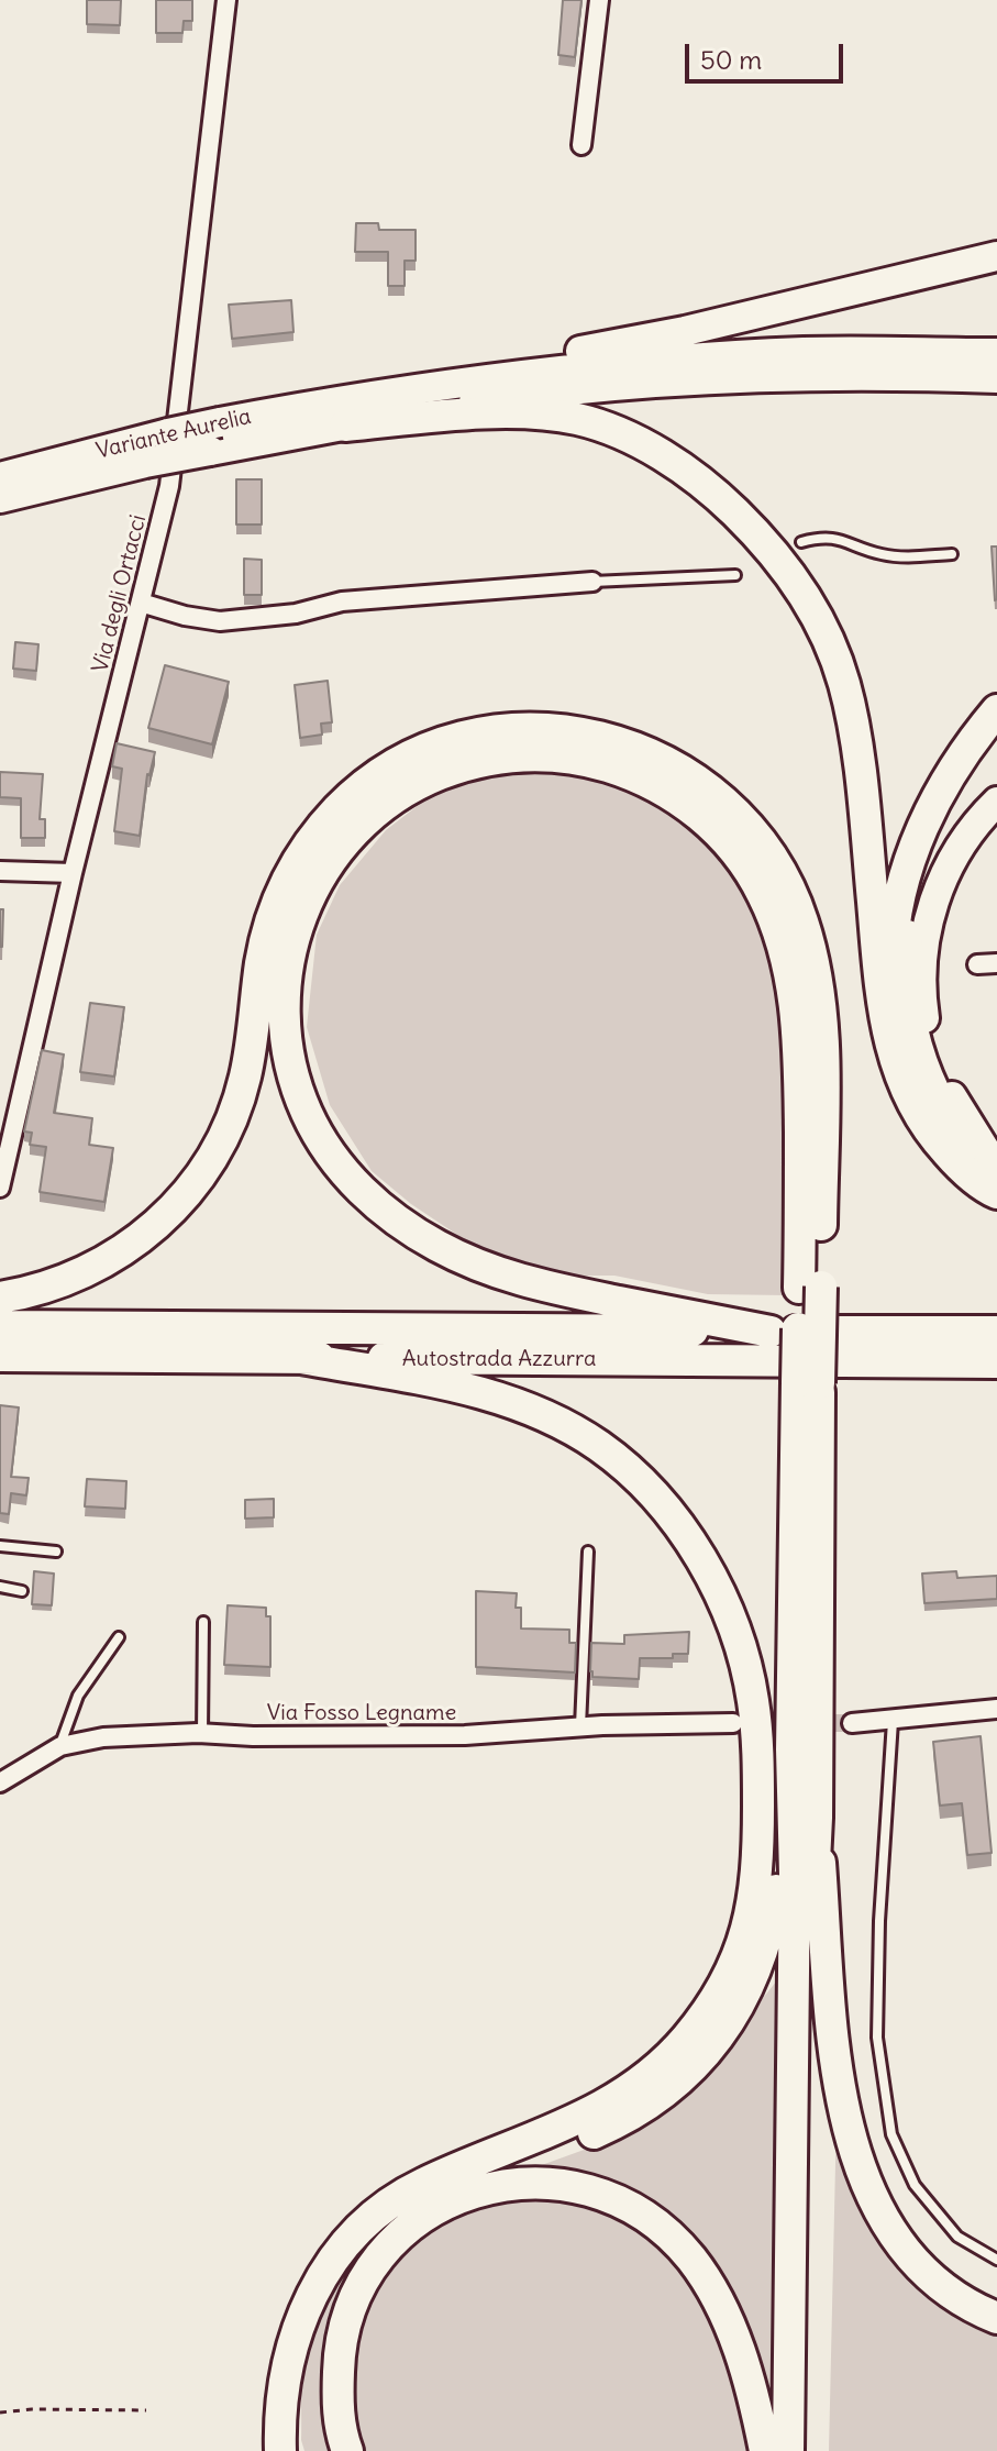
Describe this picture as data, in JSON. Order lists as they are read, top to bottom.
{
  "streets": {
    "highway": ["Variante Aurelia", "Autostrada Azzurra"],
    "street": ["Via degli Ortacci", "Via Fosso Legname"]
  },
  "scale_bar": "50 m"
}
